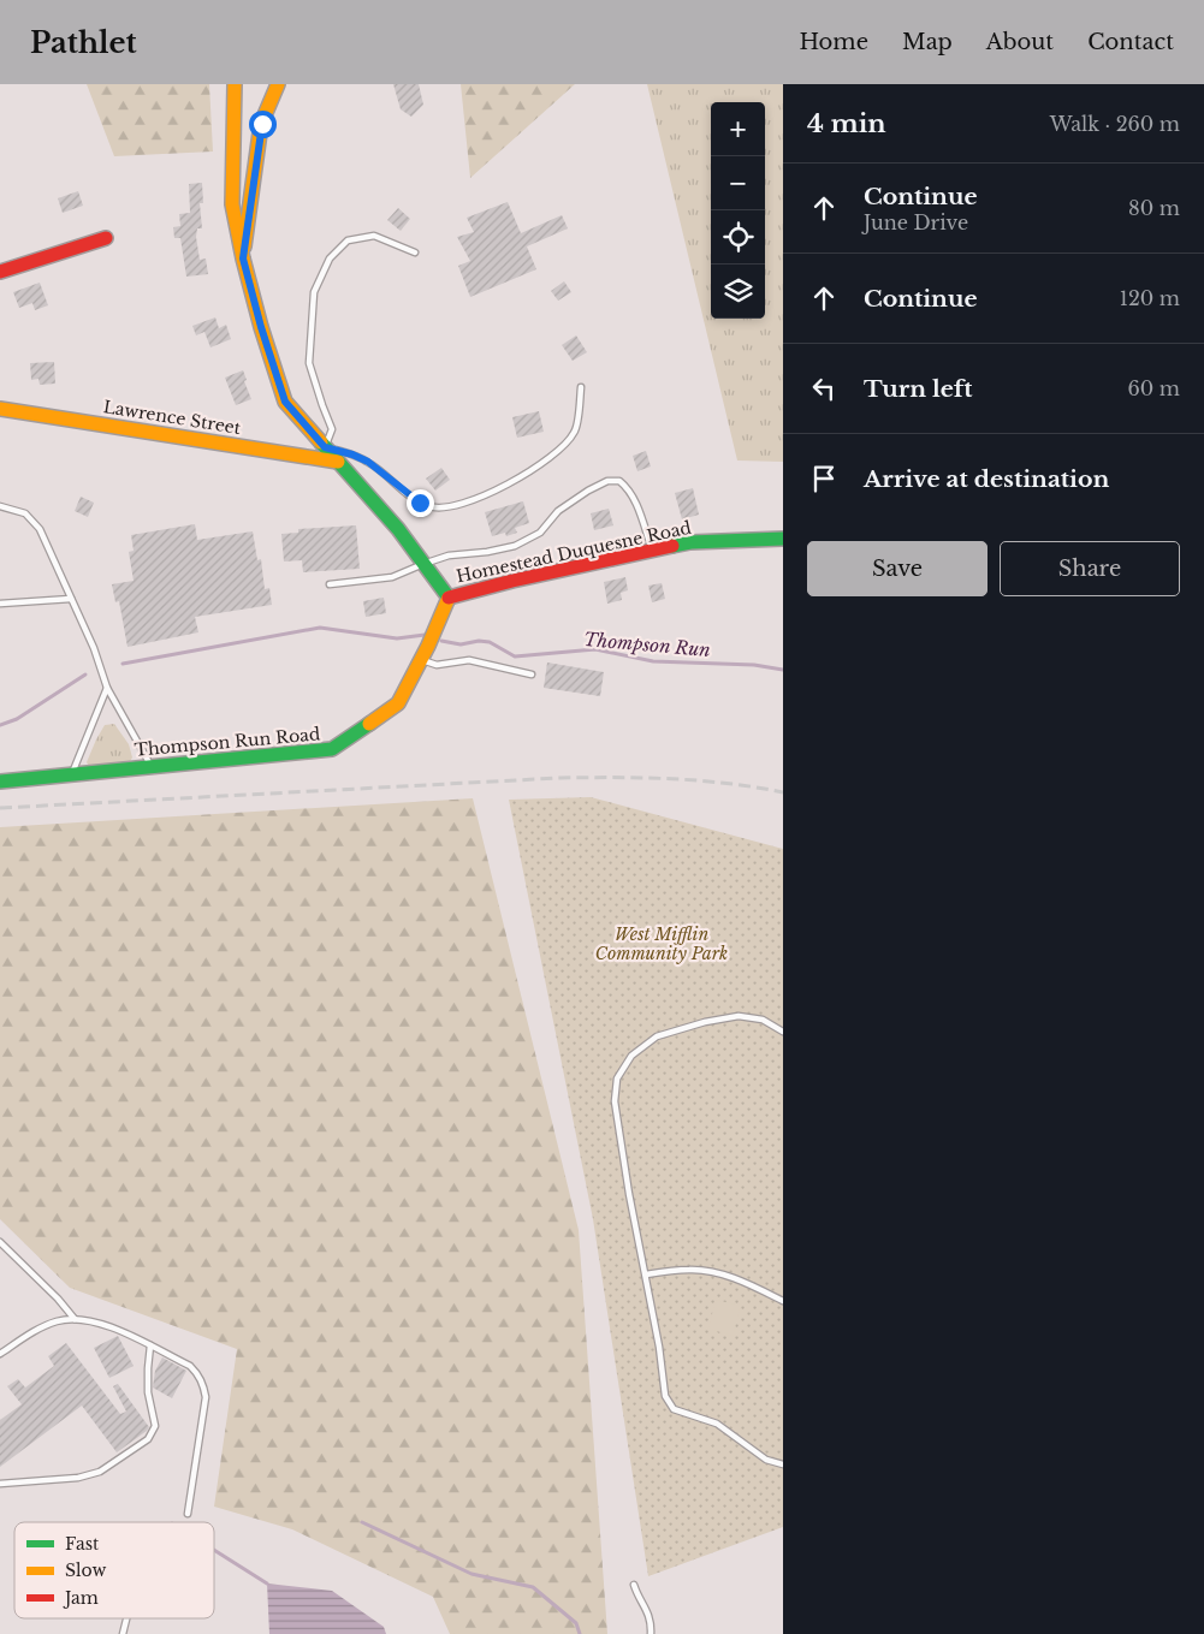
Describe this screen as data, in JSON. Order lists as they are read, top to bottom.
{
  "streets": {
    "street": ["Lawrence Street", "Homestead Duquesne Road", "Thompson Run Road"]
  },
  "crossings": [
    ["Lawrence Street", "Homestead Duquesne Road"],
    ["Homestead Duquesne Road", "Thompson Run Road"]
  ],
  "water": ["Thompson Run"],
  "parks": ["West Mifflin Community Park"],
  "legend": ["Fast", "Slow", "Jam"],
  "page": {
    "header": "Pathlet",
    "nav": [
      "Home",
      "Map",
      "About",
      "Contact"
    ],
    "heading": ["4 min", "Walk · 260 m"],
    "map_buttons": ["+", "−"],
    "list": [
      ["Continue", "June Drive", "80 m"],
      ["Continue", "120 m"],
      ["Turn left", "60 m"],
      "Arrive at destination"
    ],
    "buttons": ["Save", "Share"]
  }
}
